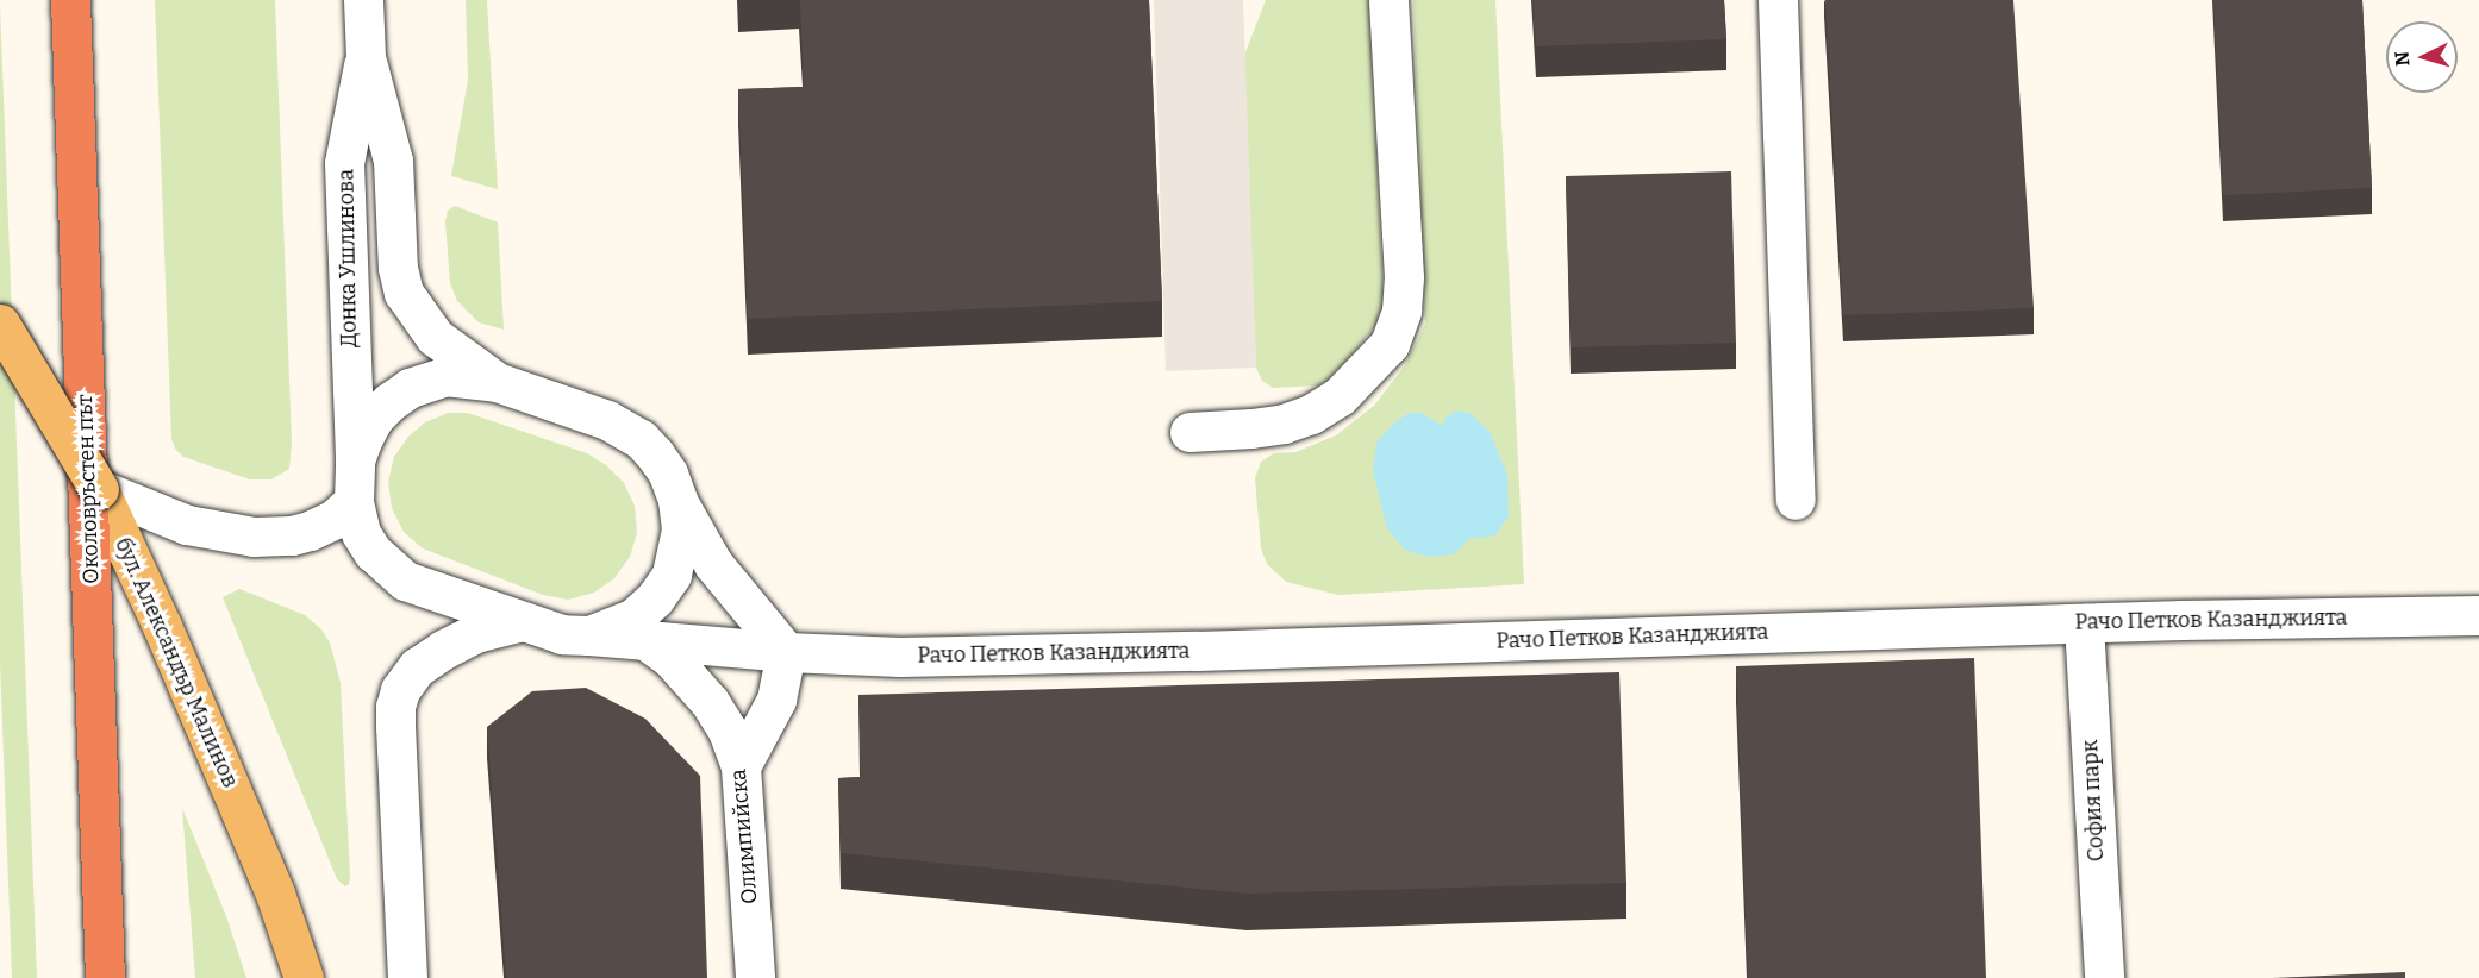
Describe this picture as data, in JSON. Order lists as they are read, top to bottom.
{
  "streets": {
    "highway": ["Околовръстен път"],
    "main road": ["бул. Александър Малинов"],
    "street": [
      "Донка Ушлинова",
      "Рачо Петков Казанджията",
      "София парк",
      "Олимпийска"
    ]
  },
  "crossings": [
    ["Донка Ушлинова", "Рачо Петков Казанджията"],
    ["Рачо Петков Казанджията", "София парк"],
    ["Рачо Петков Казанджията", "Олимпийска"]
  ],
  "north": "left"
}
